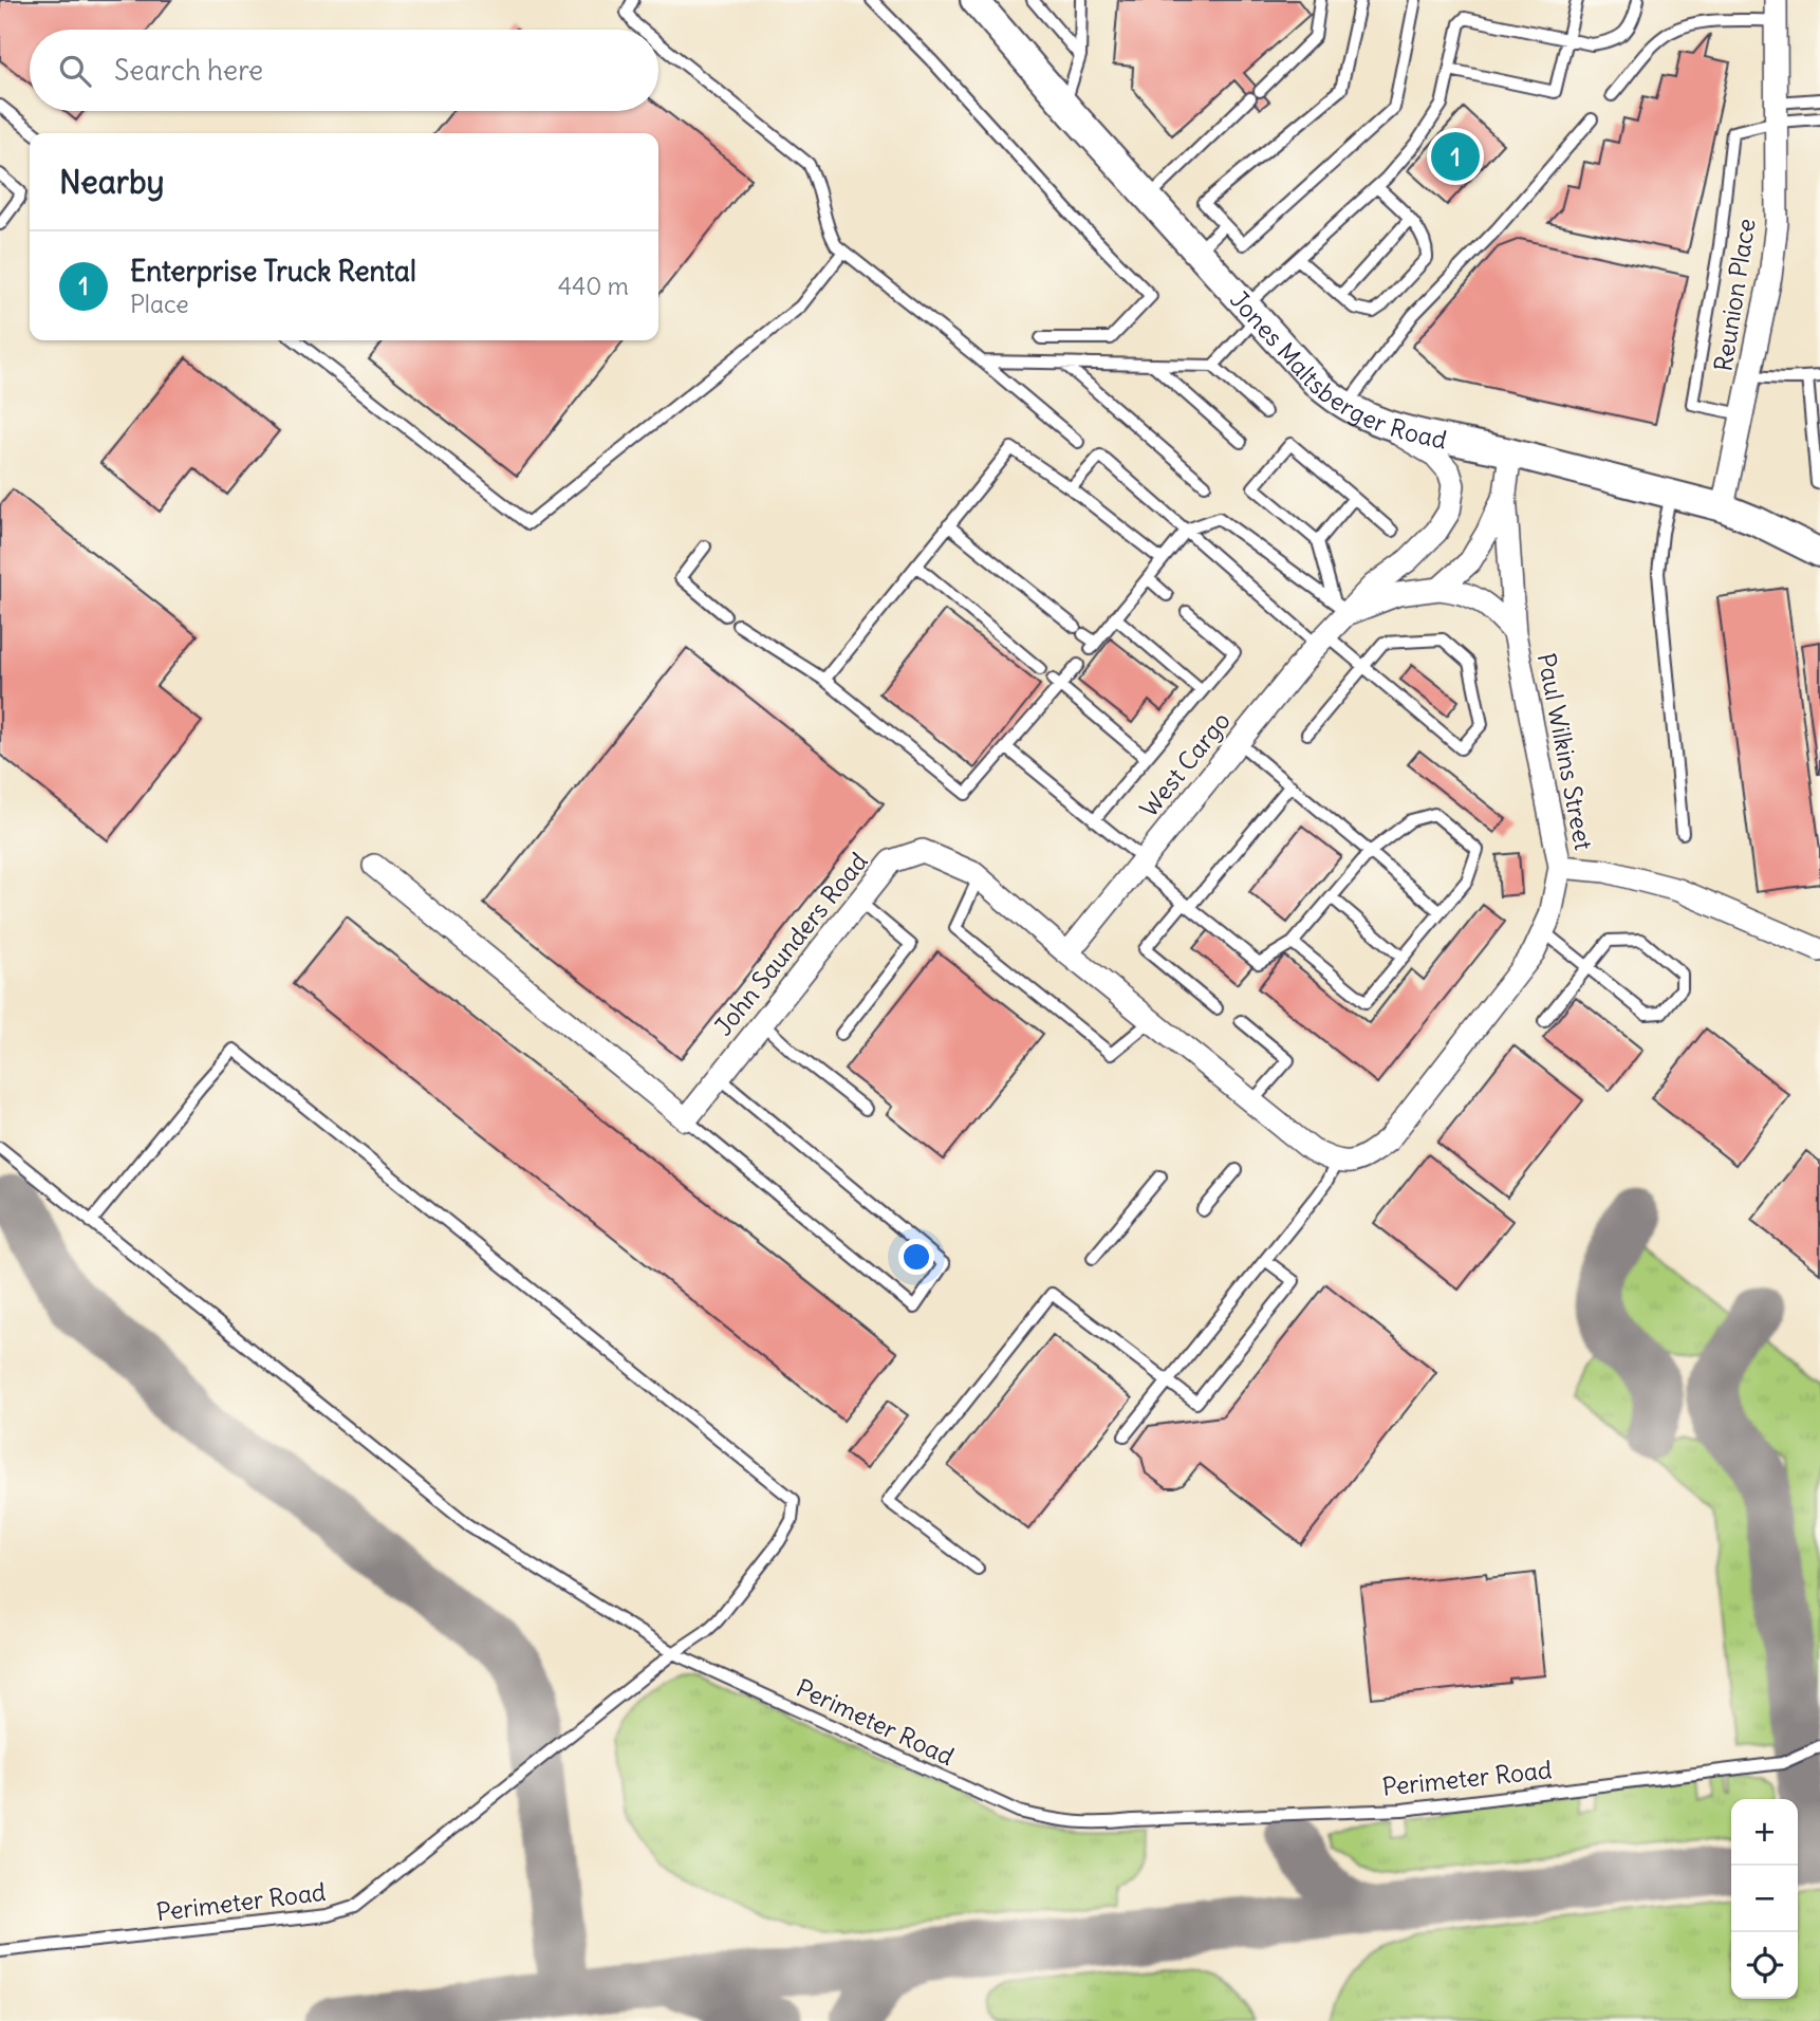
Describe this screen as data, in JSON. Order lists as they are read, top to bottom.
{
  "streets": {
    "street": [
      "Reunion Place",
      "Jones Maltsberger Road",
      "Paul Wilkins Street",
      "West Cargo",
      "John Saunders Road"
    ],
    "lane": ["Perimeter Road"]
  },
  "crossings": [
    ["Reunion Place", "Jones Maltsberger Road"],
    ["Jones Maltsberger Road", "Paul Wilkins Street"],
    ["Jones Maltsberger Road", "West Cargo"],
    ["Paul Wilkins Street", "West Cargo"],
    ["Paul Wilkins Street", "John Saunders Road"],
    ["West Cargo", "John Saunders Road"]
  ],
  "page": {
    "search": "Search here",
    "pins": "1",
    "heading": "Nearby",
    "list": [
      {
        "mark": "1",
        "name": "Enterprise Truck Rental",
        "note": "Place",
        "value": "440 m"
      }
    ],
    "map_buttons": ["+", "−"]
  }
}
